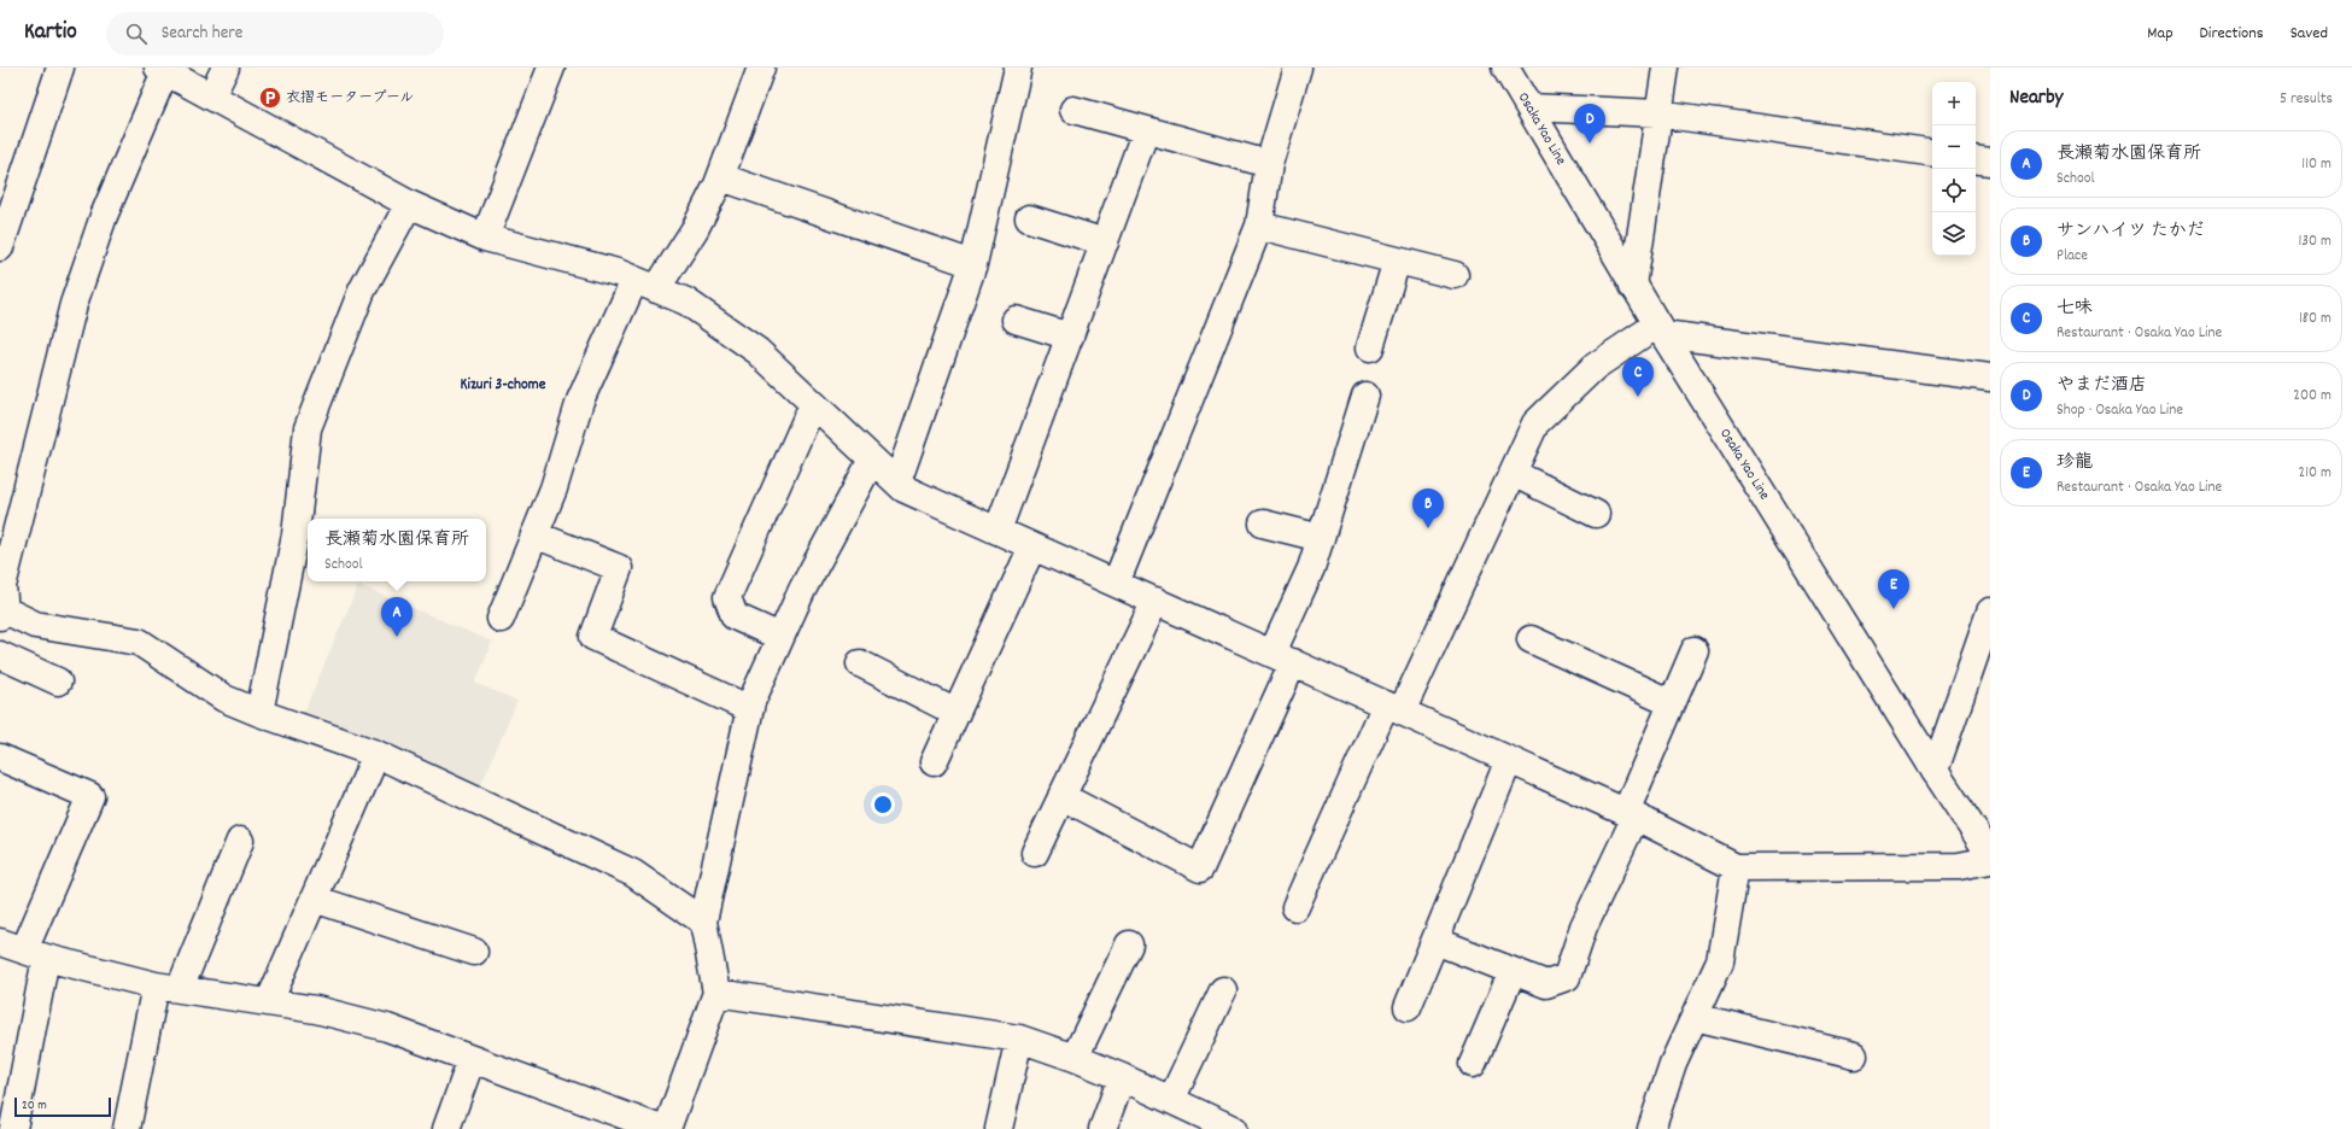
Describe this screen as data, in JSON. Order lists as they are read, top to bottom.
{
  "streets": {
    "street": ["Osaka Yao Line"]
  },
  "districts": ["Kizuri 3-chome"],
  "places": {
    "parking": ["衣摺モータープール"]
  },
  "scale_bar": "20 m",
  "page": {
    "header": "Kartio",
    "search": "Search here",
    "nav": ["Map", "Directions", "Saved"],
    "heading": ["Nearby", "5 results"],
    "map_buttons": ["+", "−"],
    "pins": [
      "D",
      "C",
      "B",
      "E",
      "A"
    ],
    "list": [
      {
        "mark": "A",
        "name": "長瀬菊水園保育所",
        "note": "School",
        "value": "110 m"
      },
      {
        "mark": "B",
        "name": "サンハイツ たかだ",
        "note": "Place",
        "value": "130 m"
      },
      {
        "mark": "C",
        "name": "七味",
        "note": "Restaurant · Osaka Yao Line",
        "value": "180 m"
      },
      {
        "mark": "D",
        "name": "やまだ酒店",
        "note": "Shop · Osaka Yao Line",
        "value": "200 m"
      },
      {
        "mark": "E",
        "name": "珍龍",
        "note": "Restaurant · Osaka Yao Line",
        "value": "210 m"
      }
    ],
    "popup": ["長瀬菊水園保育所", "School"],
    "scale": "20 m"
  }
}
